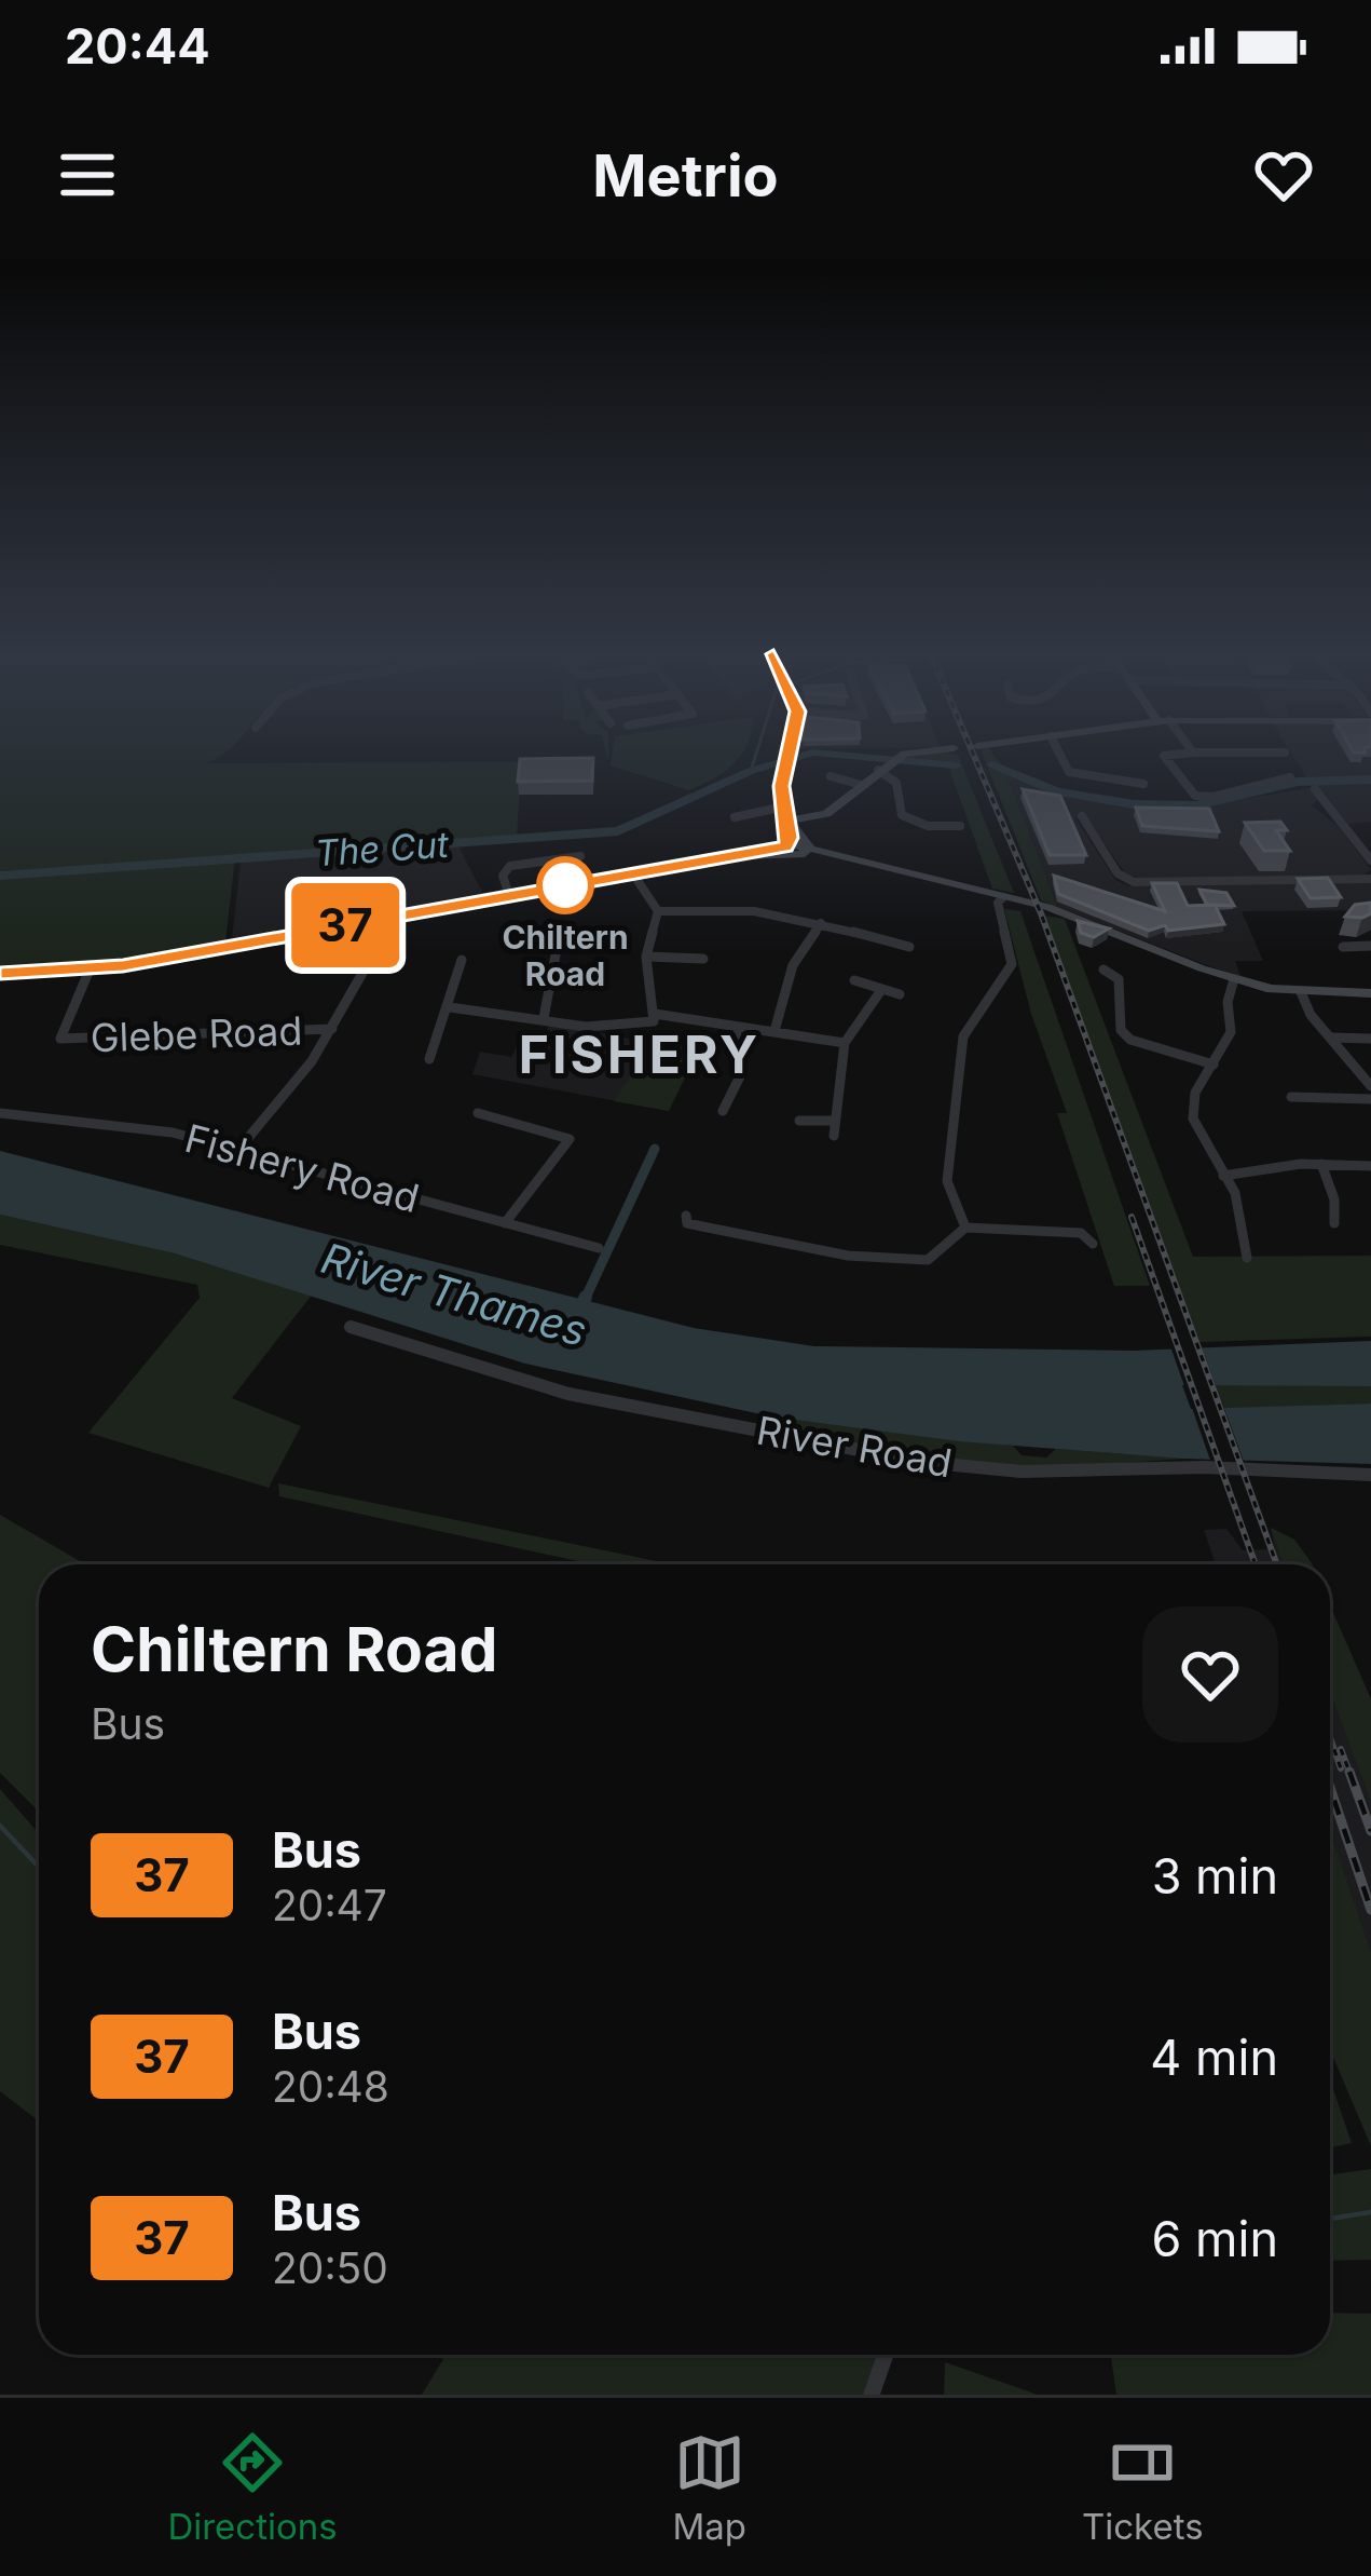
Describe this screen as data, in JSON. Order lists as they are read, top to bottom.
{
  "streets": {
    "street": ["Glebe Road", "Fishery Road", "River Road"]
  },
  "districts": ["FISHERY"],
  "water": ["The Cut", "River Thames"],
  "places": ["Chiltern Road"],
  "lines": ["bus line 37"],
  "page": {
    "status": "20:44",
    "header": "Metrio",
    "on_map": "37",
    "heading": ["Chiltern Road", "Bus"],
    "list": [
      {
        "mark": "37",
        "name": "Bus",
        "note": "20:47",
        "value": "3 min"
      },
      {
        "mark": "37",
        "name": "Bus",
        "note": "20:48",
        "value": "4 min"
      },
      {
        "mark": "37",
        "name": "Bus",
        "note": "20:50",
        "value": "6 min"
      }
    ],
    "tabs": ["Directions", "Map", "Tickets"]
  }
}
